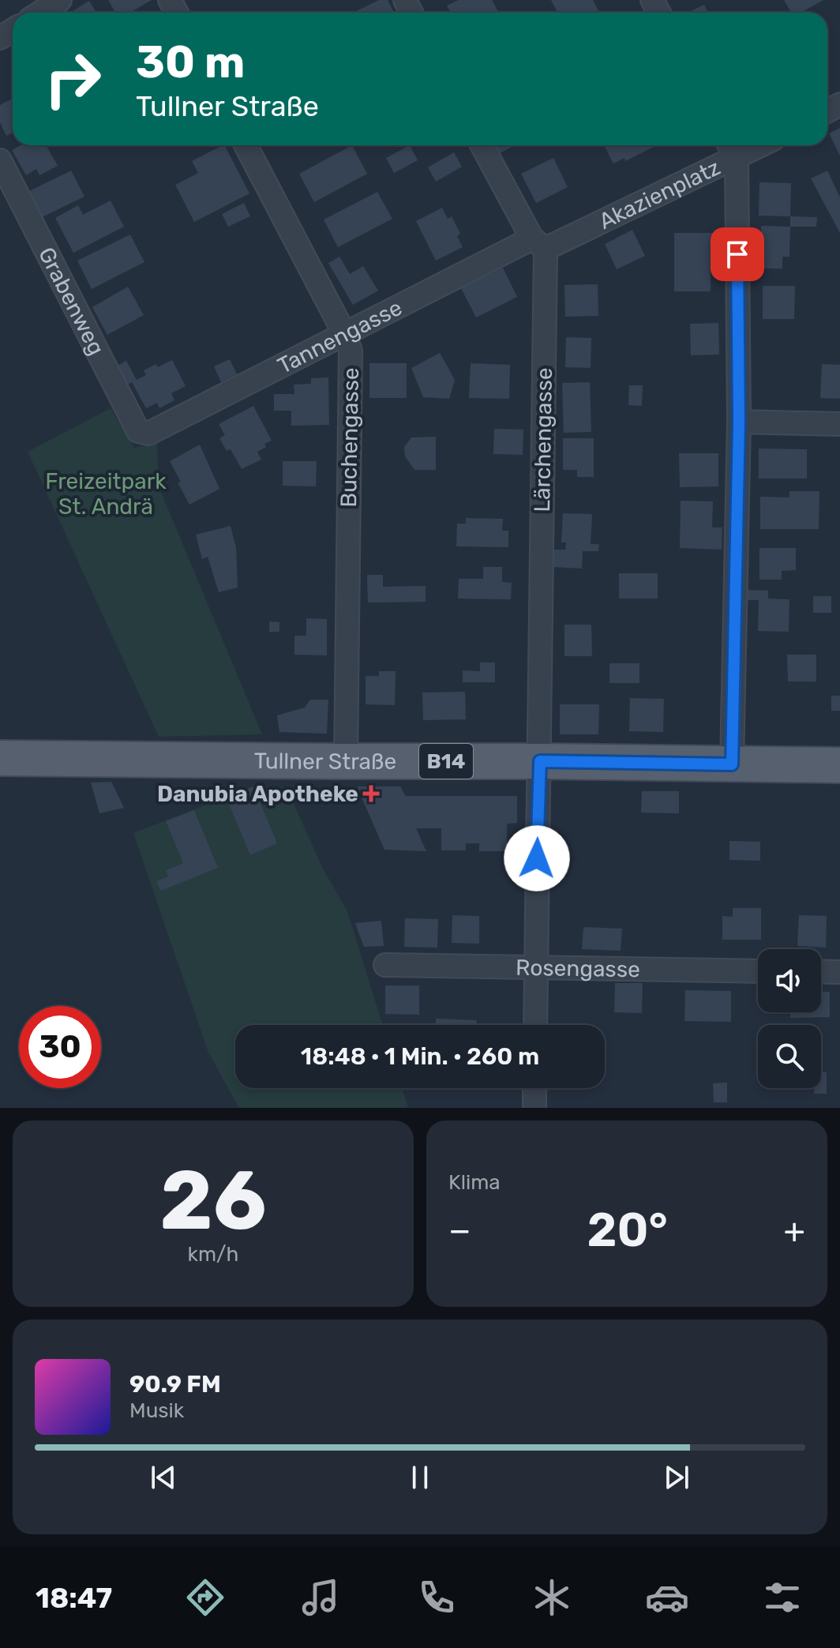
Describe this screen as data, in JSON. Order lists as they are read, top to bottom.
{
  "streets": {
    "main road": ["Tullner Straße", "B14"],
    "street": [
      "Akazienplatz",
      "Grabenweg",
      "Tannengasse",
      "Buchengasse",
      "Lärchengasse",
      "Rosengasse"
    ]
  },
  "crossings": [
    ["Akazienplatz", "Tannengasse"],
    ["Akazienplatz", "Lärchengasse"],
    ["Grabenweg", "Tannengasse"],
    ["Tannengasse", "Buchengasse"],
    ["Tannengasse", "Lärchengasse"],
    ["Buchengasse", "Tullner Straße"],
    ["Lärchengasse", "Tullner Straße"],
    ["Lärchengasse", "Rosengasse"]
  ],
  "parks": ["Freizeitpark St. Andrä"],
  "places": {
    "health": ["Danubia Apotheke"]
  },
  "page": {
    "turn": ["30 m", "Tullner Straße"],
    "limit": "30",
    "trip": "18:48 · 1 Min. · 260 m",
    "tile": [
      ["26", "km/h"],
      "Klima"
    ],
    "heat": ["−", "20°", "+"],
    "song": ["90.9 FM", "Musik"],
    "tabs": "18:47"
  }
}
